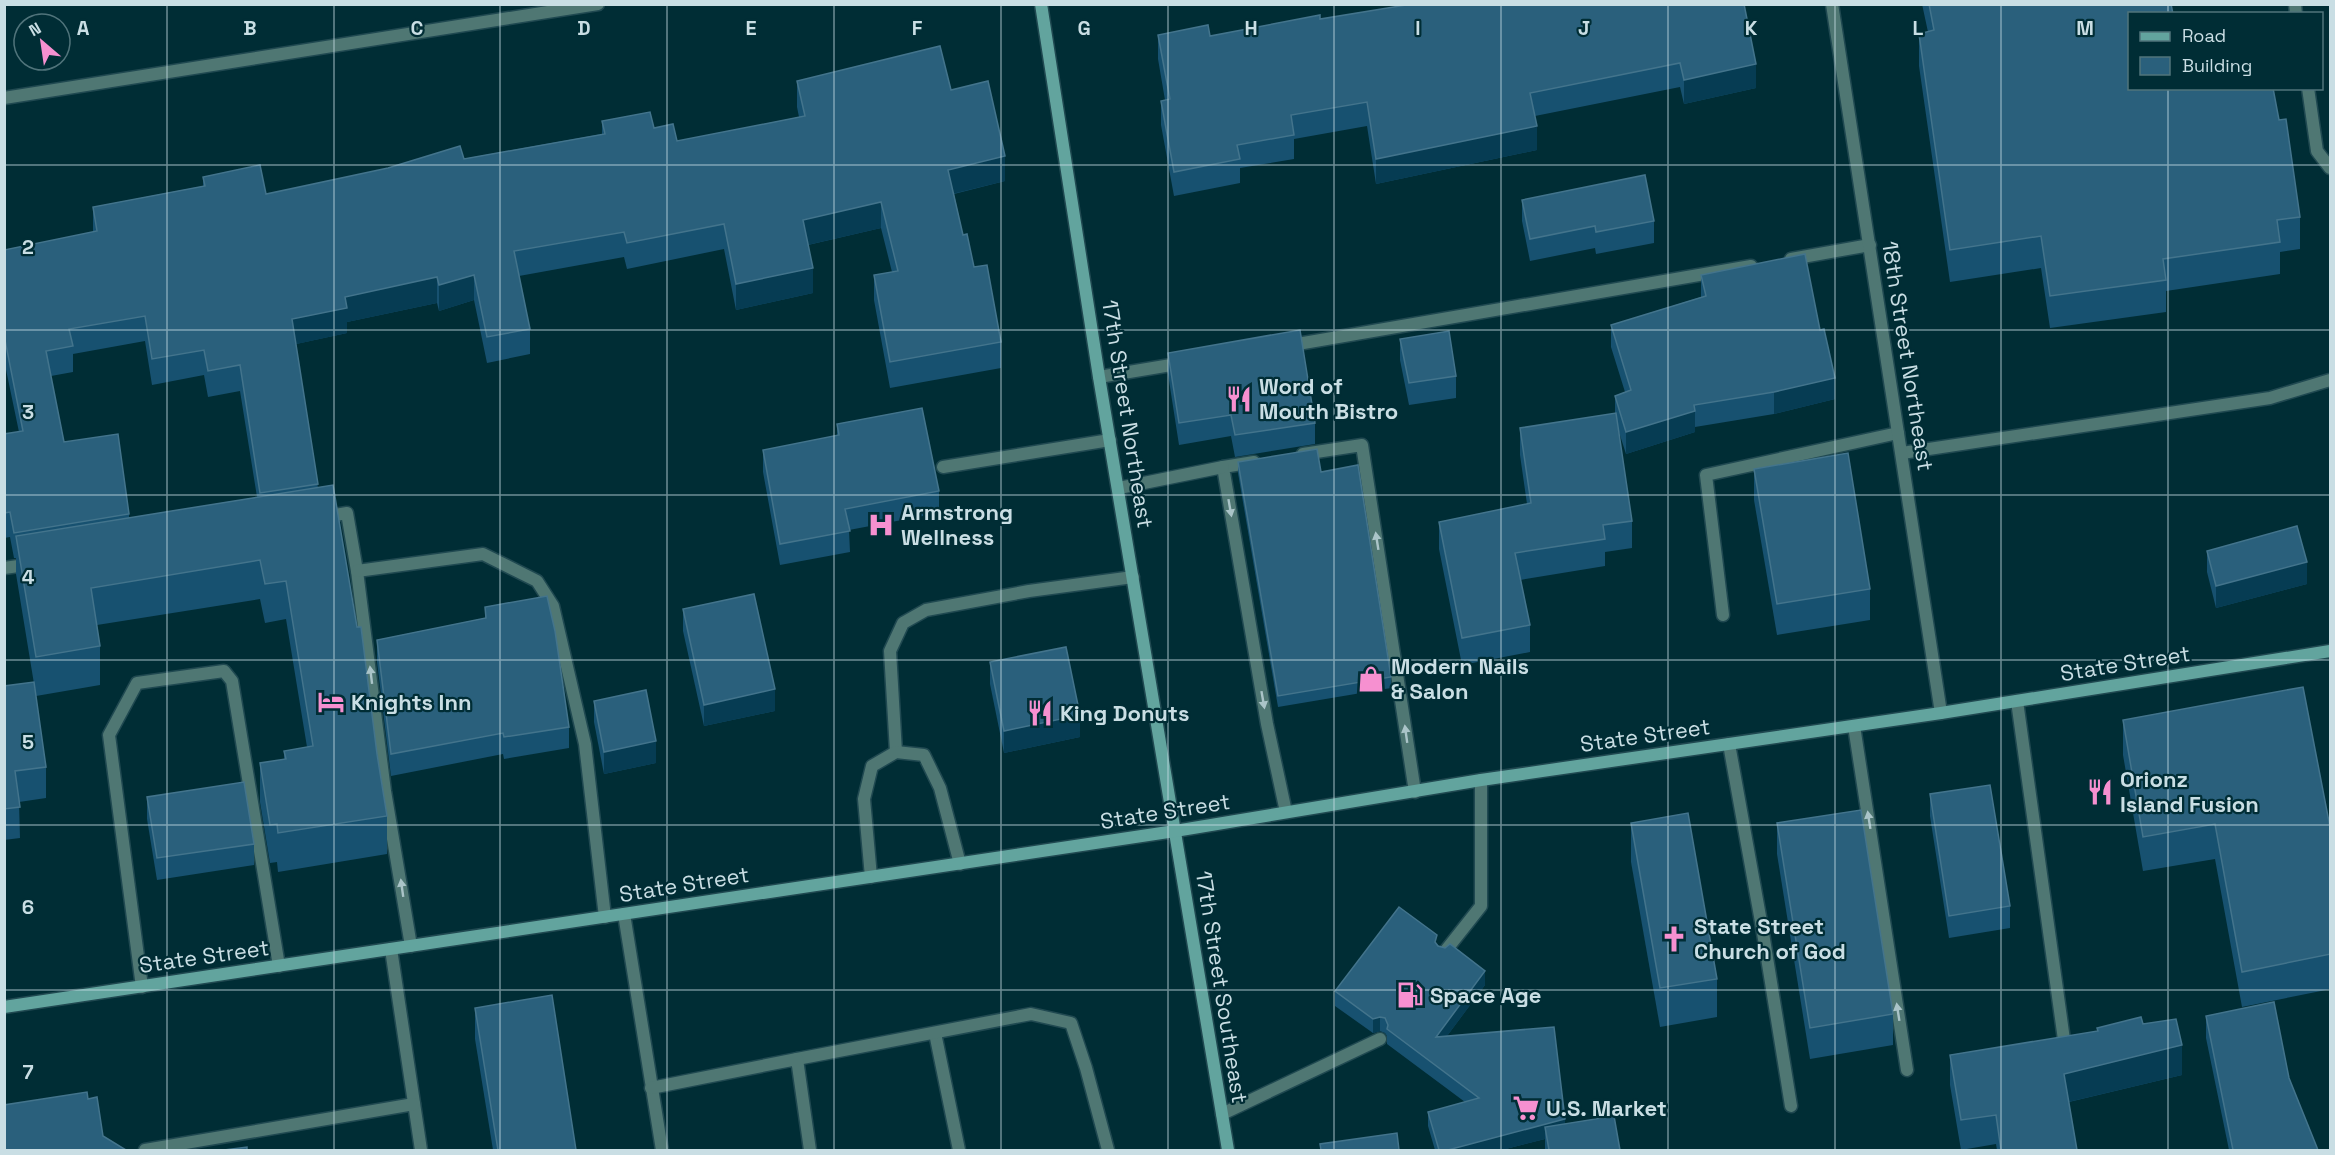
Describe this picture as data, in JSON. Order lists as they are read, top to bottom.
{
  "streets": {
    "main road": ["17th Street Northeast", "State Street", "17th Street Southeast"],
    "street": ["18th Street Northeast"]
  },
  "crossings": [
    ["18th Street Northeast", "State Street"],
    ["17th Street Northeast", "State Street"],
    ["17th Street Northeast", "17th Street Southeast"],
    ["State Street", "17th Street Southeast"]
  ],
  "places": {
    "restaurant": ["Word of Mouth Bistro", "King Donuts", "Orionz Island Fusion"],
    "hospital": ["Armstrong Wellness"],
    "shop": ["Modern Nails & Salon"],
    "hotel": ["Knights Inn"],
    "church": ["State Street Church of God"],
    "fuel station": ["Space Age"],
    "supermarket": ["U.S. Market"]
  },
  "legend": ["Road", "Building"],
  "north": "top left",
  "grid": {
    "columns": [
      "A",
      "B",
      "C",
      "D",
      "E",
      "F",
      "G",
      "H",
      "I",
      "J",
      "K",
      "L",
      "M"
    ],
    "rows": [
      "2",
      "3",
      "4",
      "5",
      "6",
      "7"
    ]
  }
}
